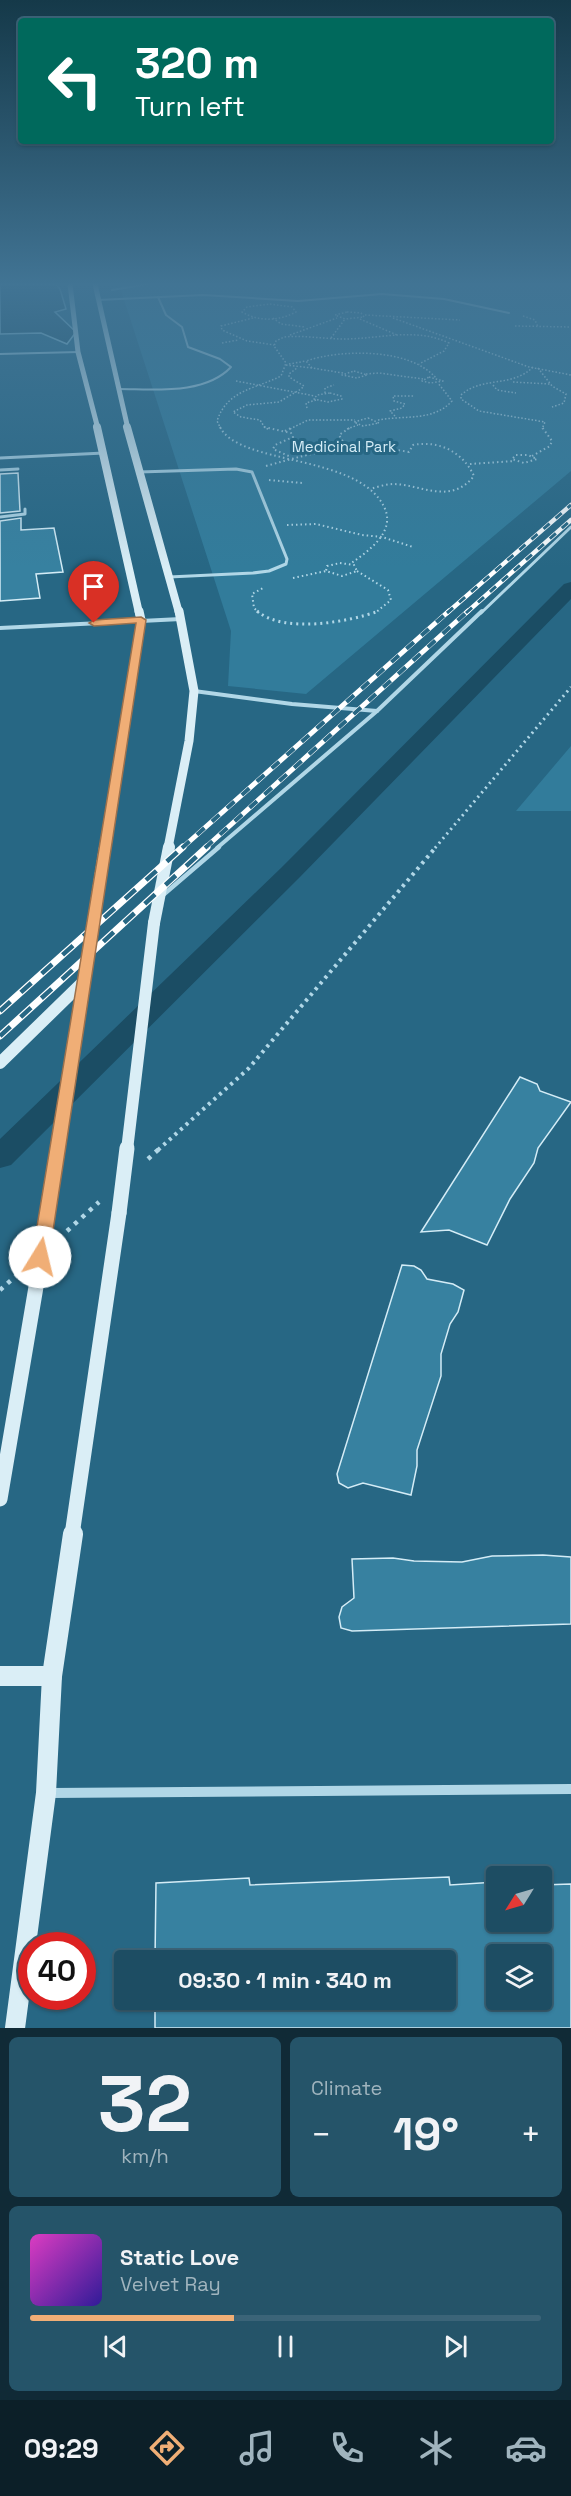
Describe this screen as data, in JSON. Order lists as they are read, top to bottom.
{
  "parks": ["Medicinal Park"],
  "north": "bottom left",
  "page": {
    "turn": ["320 m", "Turn left"],
    "limit": "40",
    "trip": "09:30 · 1 min · 340 m",
    "tile": [
      ["32", "km/h"],
      "Climate"
    ],
    "heat": ["−", "19°", "+"],
    "song": ["Static Love", "Velvet Ray"],
    "tabs": "09:29"
  }
}
